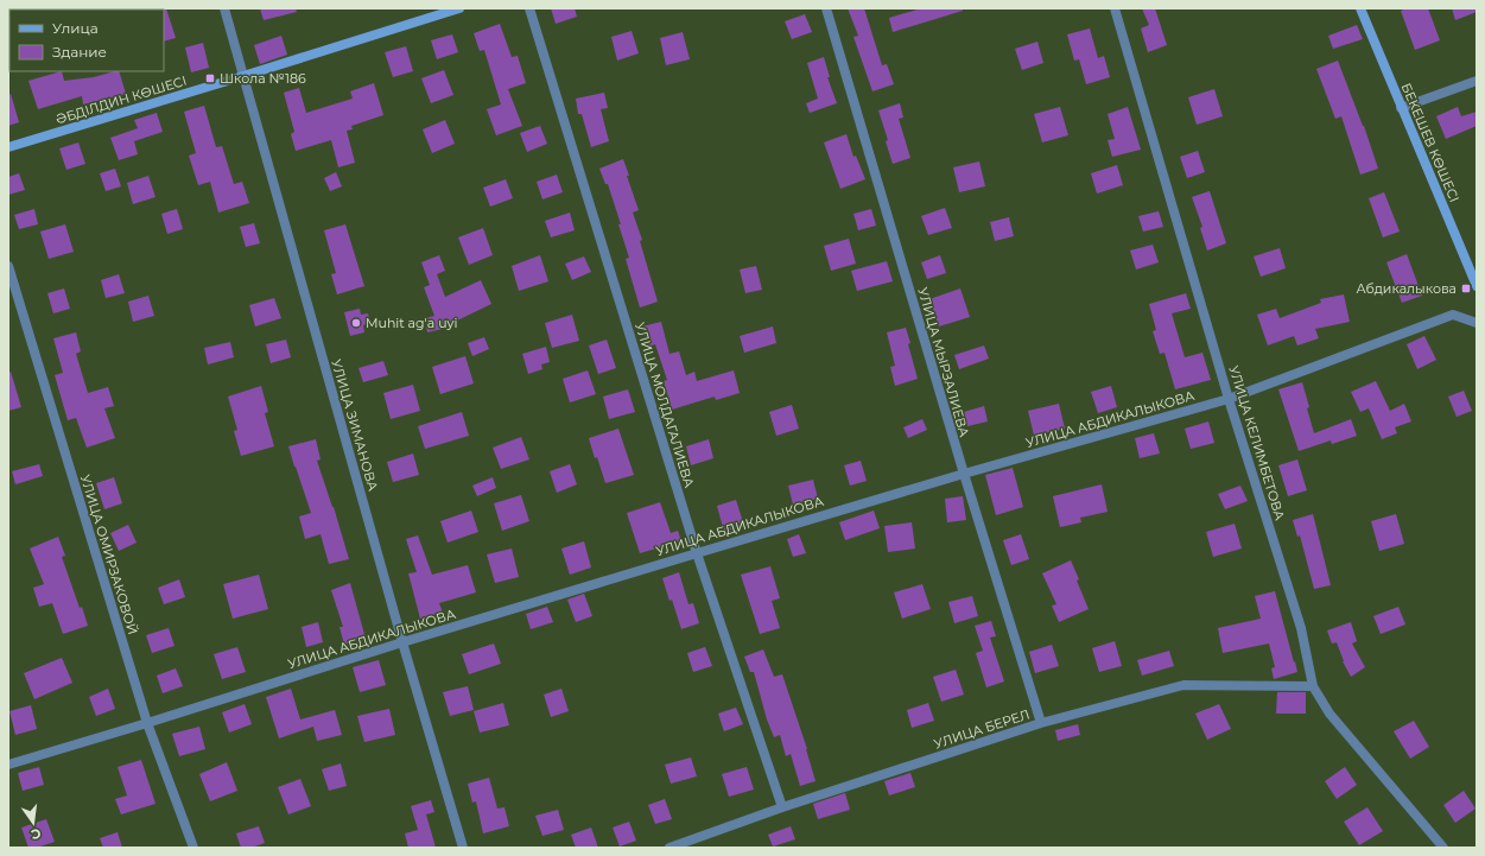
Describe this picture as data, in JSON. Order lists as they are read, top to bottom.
{
  "streets": {
    "main road": ["ӘБДІЛДИН КӨШЕСІ", "БЕКЕШЕВ КӨШЕСІ"],
    "street": [
      "УЛИЦА МЫРЗАЛИЕВА",
      "УЛИЦА МОЛДАГАЛИЕВА",
      "УЛИЦА АБДИКАЛЫКОВА",
      "УЛИЦА ЗИМАНОВА",
      "УЛИЦА КЕЛИМБЕТОВА",
      "УЛИЦА ОМИРЗАКОВОЙ",
      "УЛИЦА БЕРЕЛ"
    ]
  },
  "crossings": [
    ["ӘБДІЛДИН КӨШЕСІ", "УЛИЦА ЗИМАНОВА"],
    ["УЛИЦА МЫРЗАЛИЕВА", "УЛИЦА АБДИКАЛЫКОВА"],
    ["УЛИЦА МЫРЗАЛИЕВА", "УЛИЦА БЕРЕЛ"],
    ["УЛИЦА МОЛДАГАЛИЕВА", "УЛИЦА АБДИКАЛЫКОВА"],
    ["УЛИЦА МОЛДАГАЛИЕВА", "УЛИЦА БЕРЕЛ"],
    ["УЛИЦА АБДИКАЛЫКОВА", "УЛИЦА ЗИМАНОВА"],
    ["УЛИЦА АБДИКАЛЫКОВА", "УЛИЦА КЕЛИМБЕТОВА"],
    ["УЛИЦА АБДИКАЛЫКОВА", "УЛИЦА ОМИРЗАКОВОЙ"],
    ["УЛИЦА КЕЛИМБЕТОВА", "УЛИЦА БЕРЕЛ"]
  ],
  "places": {
    "transit": ["Школа №186", "Абдикалыкова"],
    "other": ["Muhit ag'a uyi"]
  },
  "legend": ["Улица", "Здание"],
  "north": "bottom"
}
